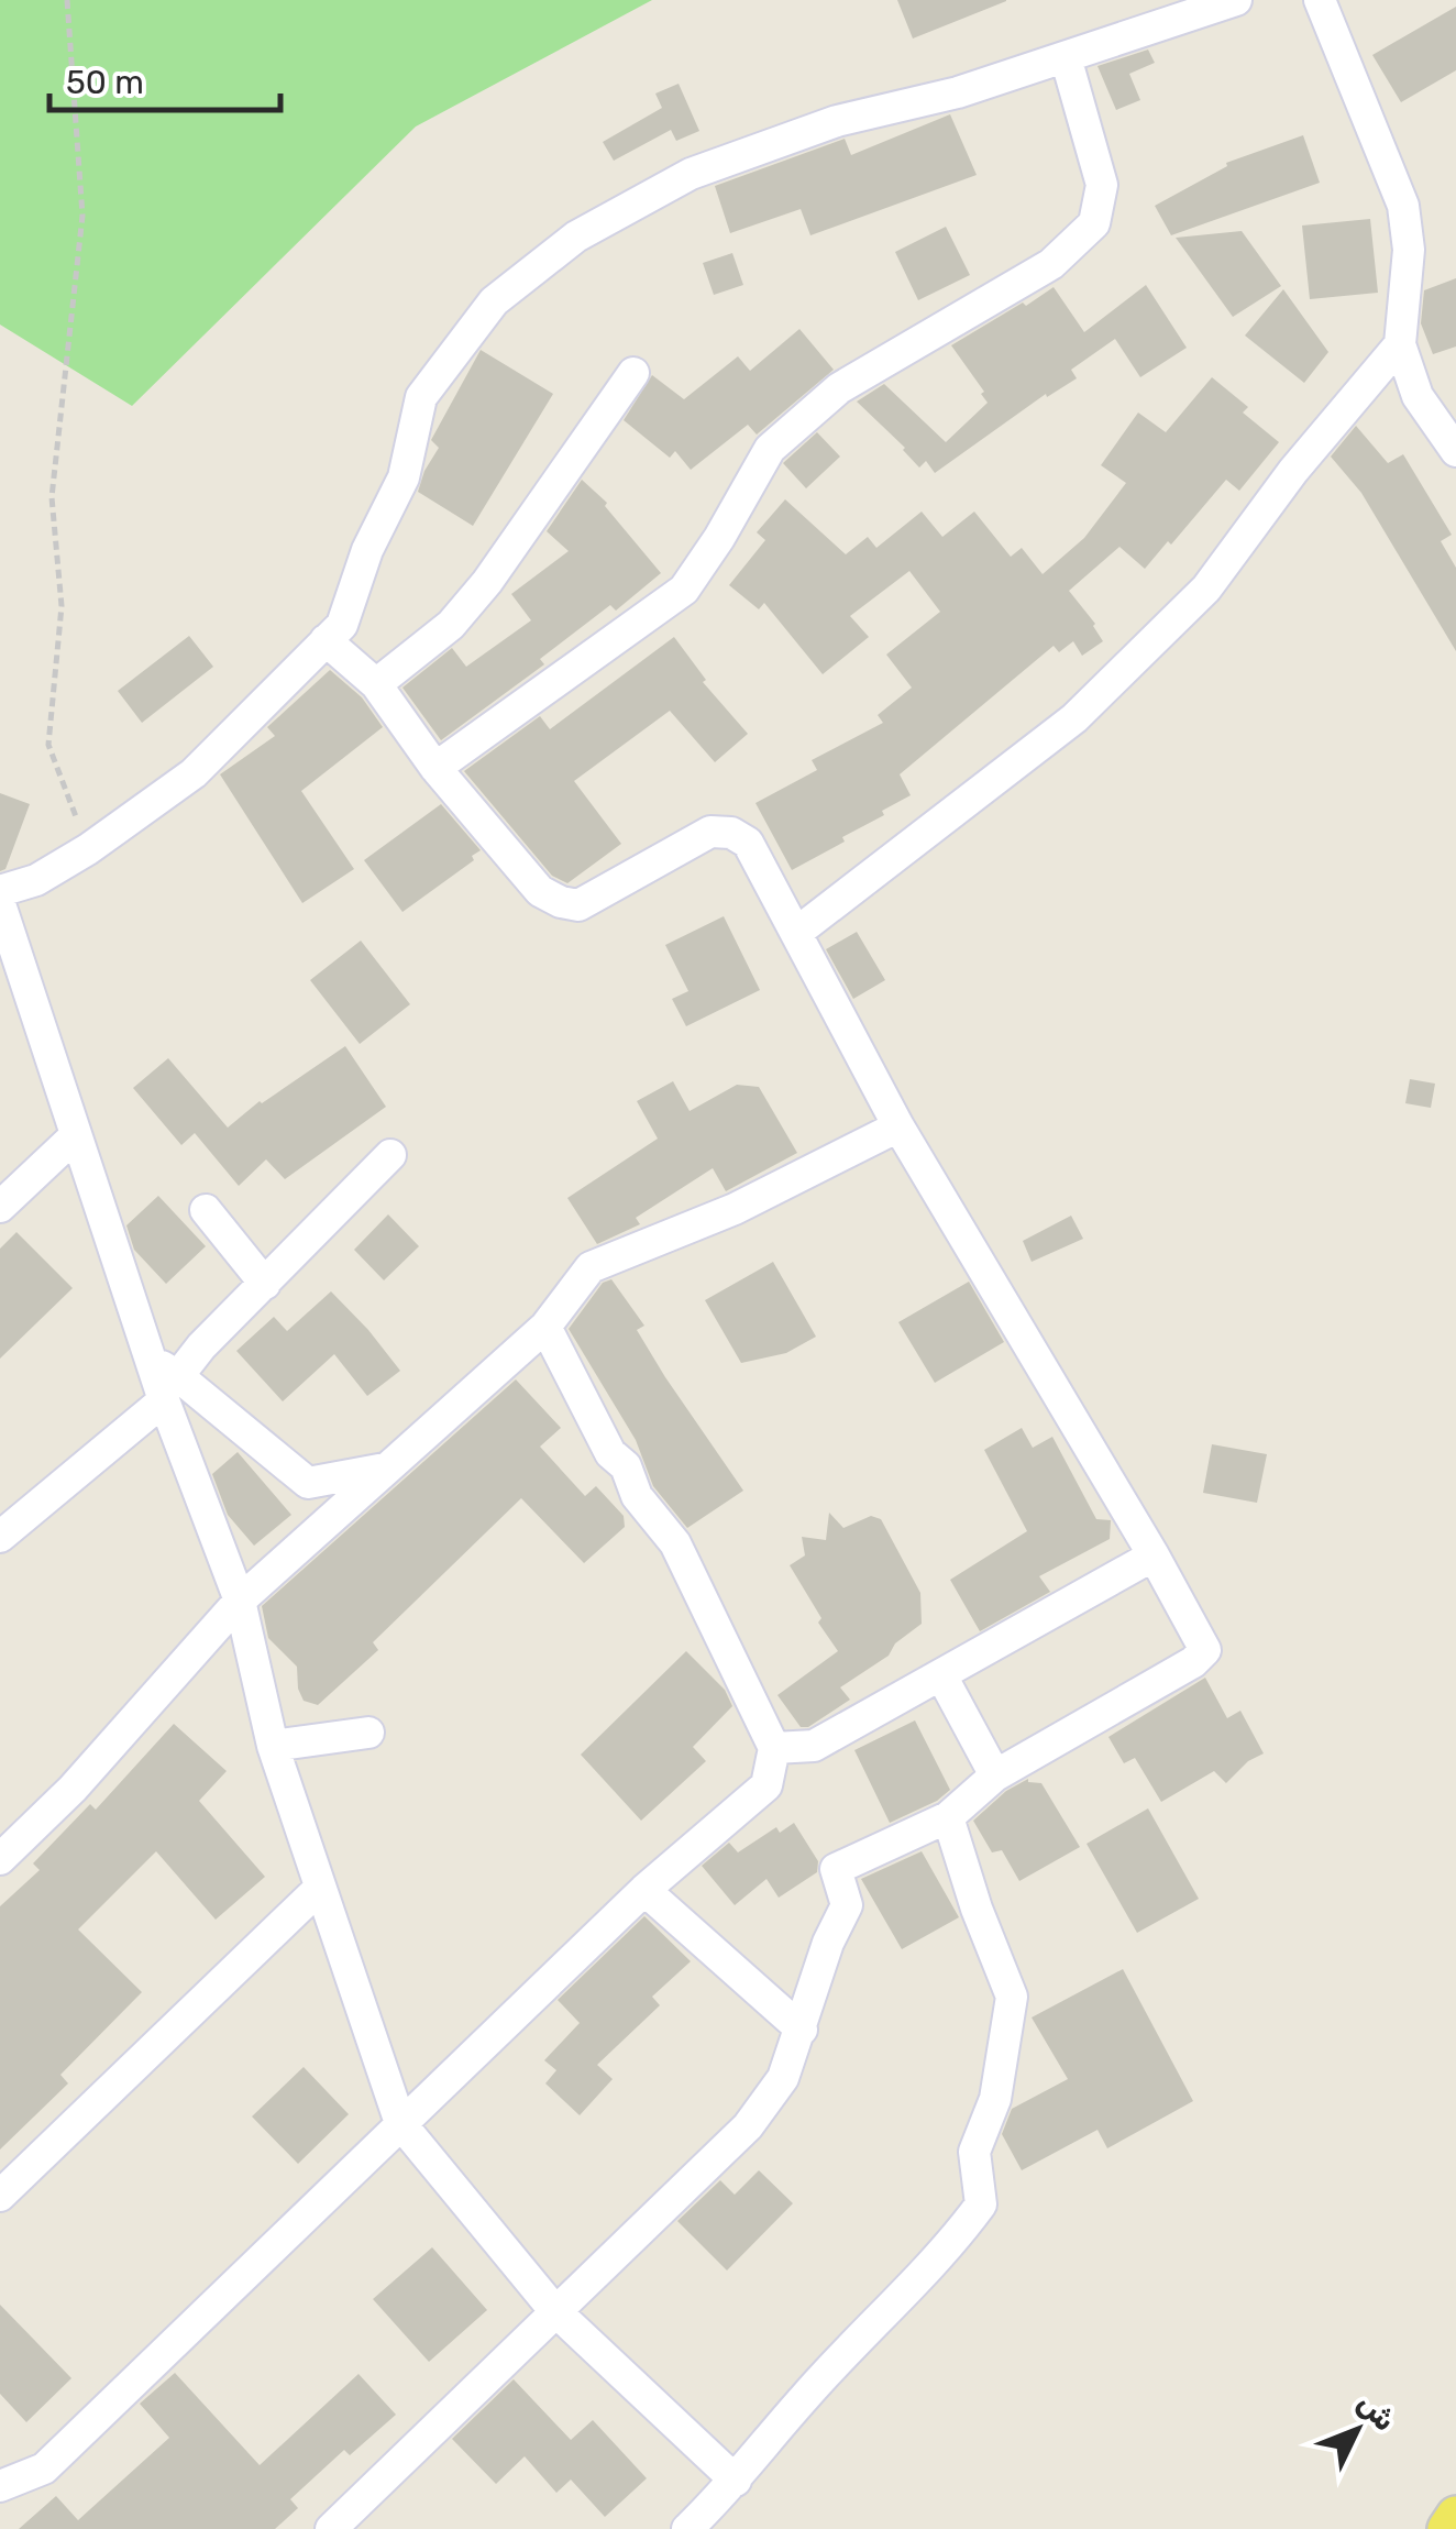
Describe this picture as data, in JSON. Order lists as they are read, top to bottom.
{
  "scale_bar": "50 m",
  "north": "top right"
}
